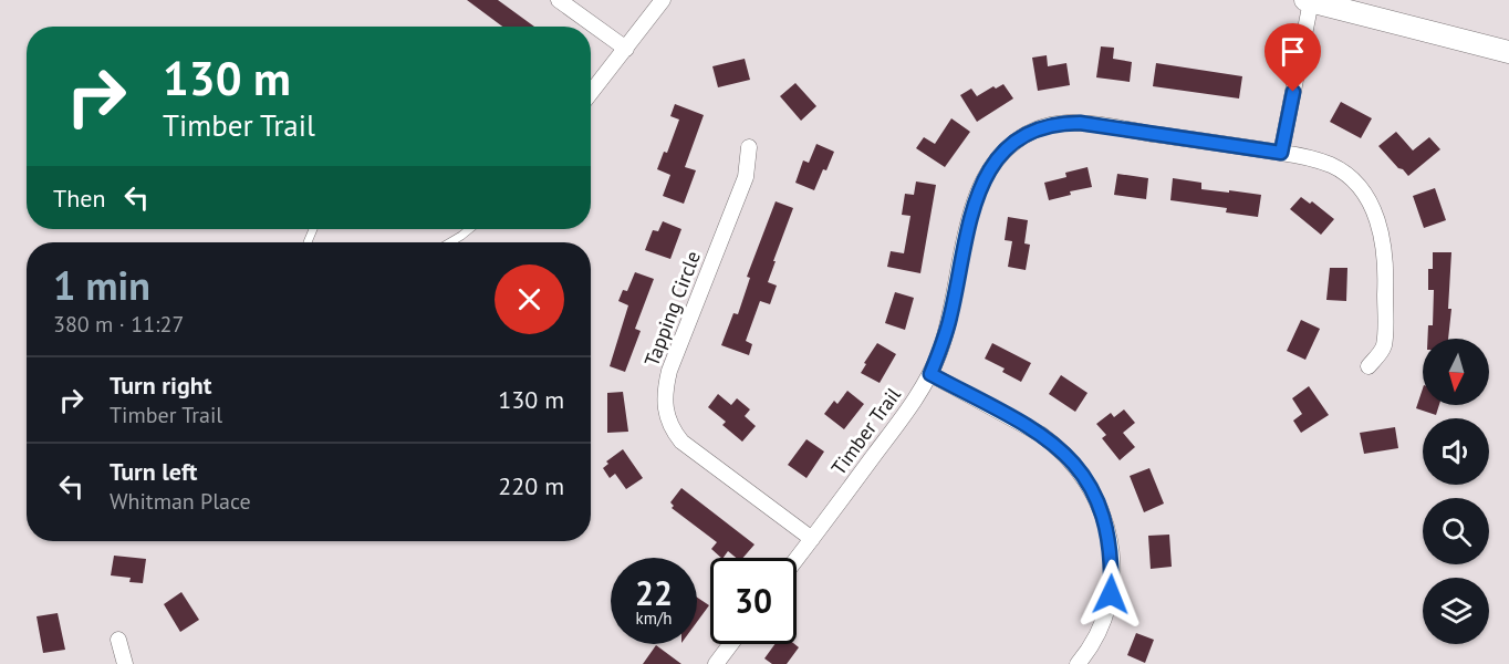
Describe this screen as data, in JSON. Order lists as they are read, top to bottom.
{
  "streets": {
    "street": ["Tapping Circle", "Timber Trail"]
  },
  "crossings": [
    ["Tapping Circle", "Timber Trail"]
  ],
  "north": "bottom",
  "page": {
    "turn": ["130 m", "Timber Trail"],
    "then": "Then",
    "heading": ["1 min", "380 m · 11:27"],
    "list": [
      {
        "name": "Turn right",
        "note": "Timber Trail",
        "value": "130 m"
      },
      {
        "name": "Turn left",
        "note": "Whitman Place",
        "value": "220 m"
      }
    ],
    "speed": "22 km/h",
    "limit": "30"
  }
}
